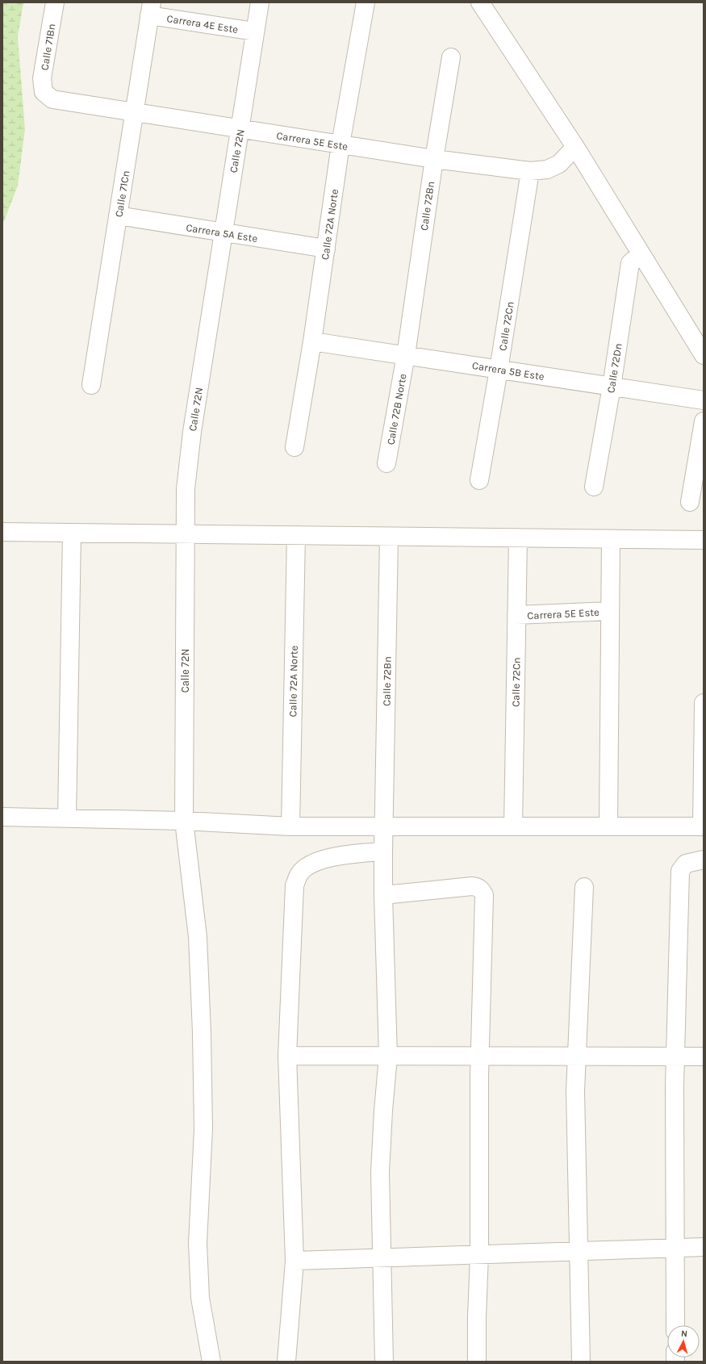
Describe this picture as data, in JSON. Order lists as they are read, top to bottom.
{
  "streets": {
    "street": [
      "Carrera 4E Este",
      "Calle 71Bn",
      "Carrera 5E Este",
      "Calle 72N",
      "Calle 71Cn",
      "Calle 72Bn",
      "Calle 72A Norte",
      "Carrera 5A Este",
      "Calle 72Cn",
      "Calle 72Dn",
      "Carrera 5B Este",
      "Calle 72B Norte"
    ]
  },
  "crossings": [
    ["Carrera 4E Este", "Calle 72N"],
    ["Carrera 4E Este", "Calle 71Cn"],
    ["Calle 71Bn", "Carrera 5E Este"],
    ["Carrera 5E Este", "Calle 72N"],
    ["Carrera 5E Este", "Calle 71Cn"],
    ["Carrera 5E Este", "Calle 72Bn"],
    ["Carrera 5E Este", "Calle 72A Norte"],
    ["Carrera 5E Este", "Calle 72Cn"],
    ["Calle 72N", "Carrera 5A Este"],
    ["Calle 71Cn", "Carrera 5A Este"],
    ["Calle 72Bn", "Carrera 5B Este"],
    ["Calle 72Bn", "Calle 72B Norte"],
    ["Calle 72A Norte", "Carrera 5A Este"],
    ["Calle 72A Norte", "Carrera 5B Este"],
    ["Calle 72Cn", "Carrera 5B Este"],
    ["Calle 72Dn", "Carrera 5B Este"],
    ["Carrera 5B Este", "Calle 72B Norte"]
  ],
  "north": "top"
}
